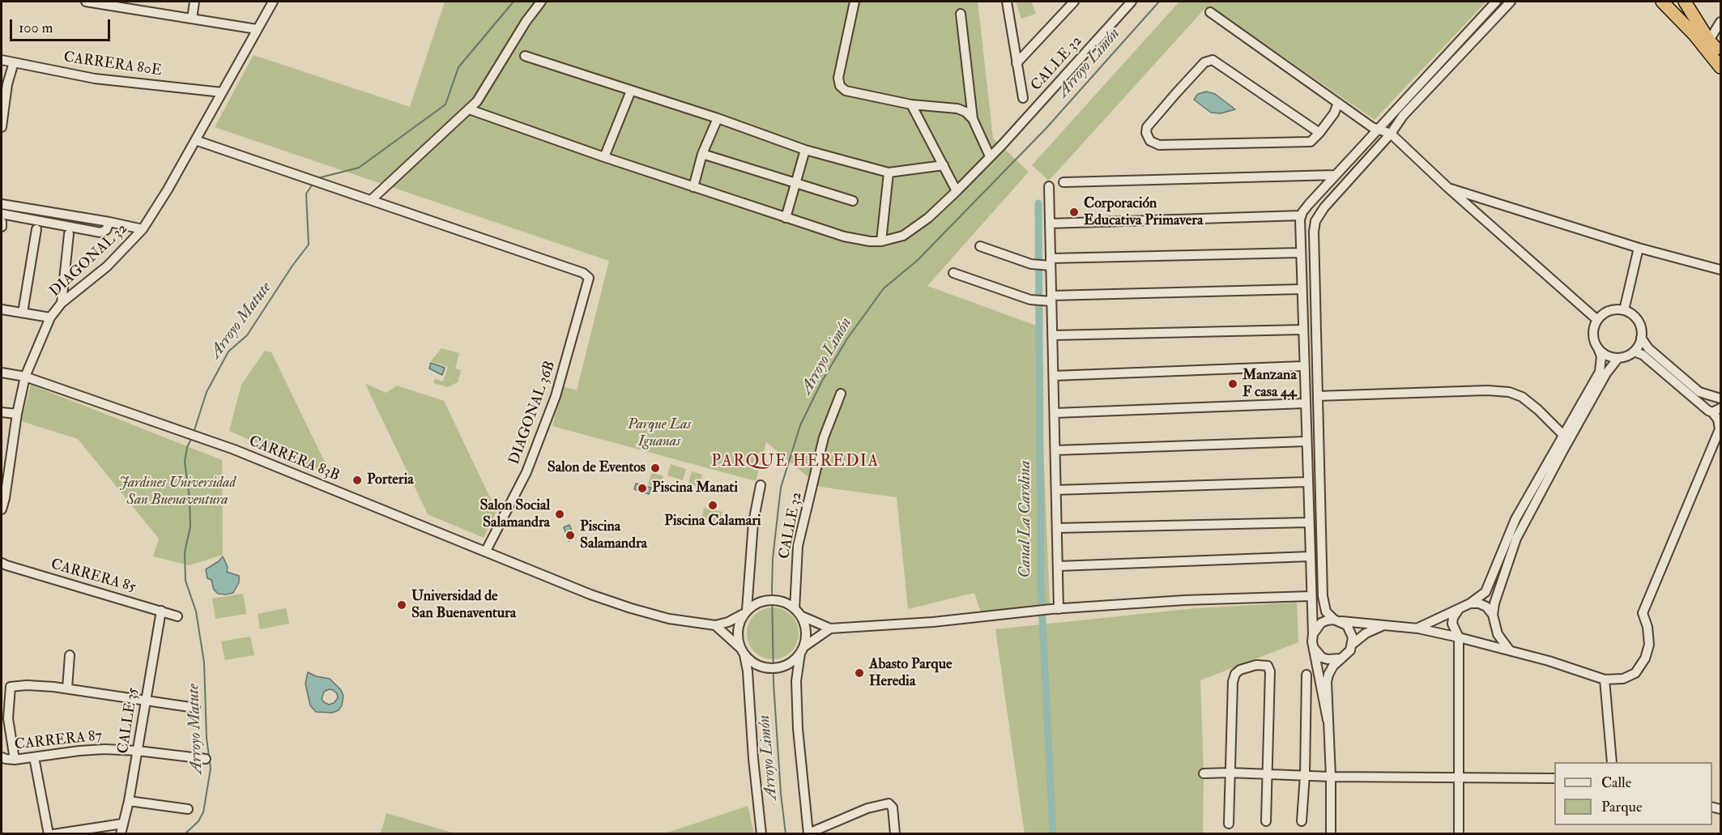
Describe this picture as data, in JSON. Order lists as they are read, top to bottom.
{
  "streets": {
    "street": [
      "CALLE 32",
      "CARRERA 80E",
      "DIAGONAL 32",
      "DIAGONAL 36B",
      "CARRERA 83B",
      "CARRERA 85",
      "CALLE 35",
      "CARRERA 87"
    ]
  },
  "crossings": [
    ["CALLE 32", "CARRERA 83B"],
    ["CARRERA 80E", "DIAGONAL 32"],
    ["DIAGONAL 32", "CARRERA 83B"],
    ["DIAGONAL 36B", "CARRERA 83B"],
    ["CARRERA 85", "CALLE 35"],
    ["CALLE 35", "CARRERA 87"]
  ],
  "districts": ["PARQUE HEREDIA"],
  "water": ["Arroyo Limón", "Arroyo Matute", "Canal La Carolina"],
  "parks": ["Parque Las Iguanas", "Jardines Universidad San Buenaventura"],
  "places": [
    "Corporación Educativa Primavera",
    "Manzana F casa 44",
    "Salon de Eventos",
    "Porteria",
    "Piscina Manati",
    "Piscina Calamari",
    "Salon Social Salamandra",
    "Piscina Salamandra",
    "Universidad de San Buenaventura",
    "Abasto Parque Heredia"
  ],
  "legend": ["Calle", "Parque"],
  "scale_bar": "100 m"
}
